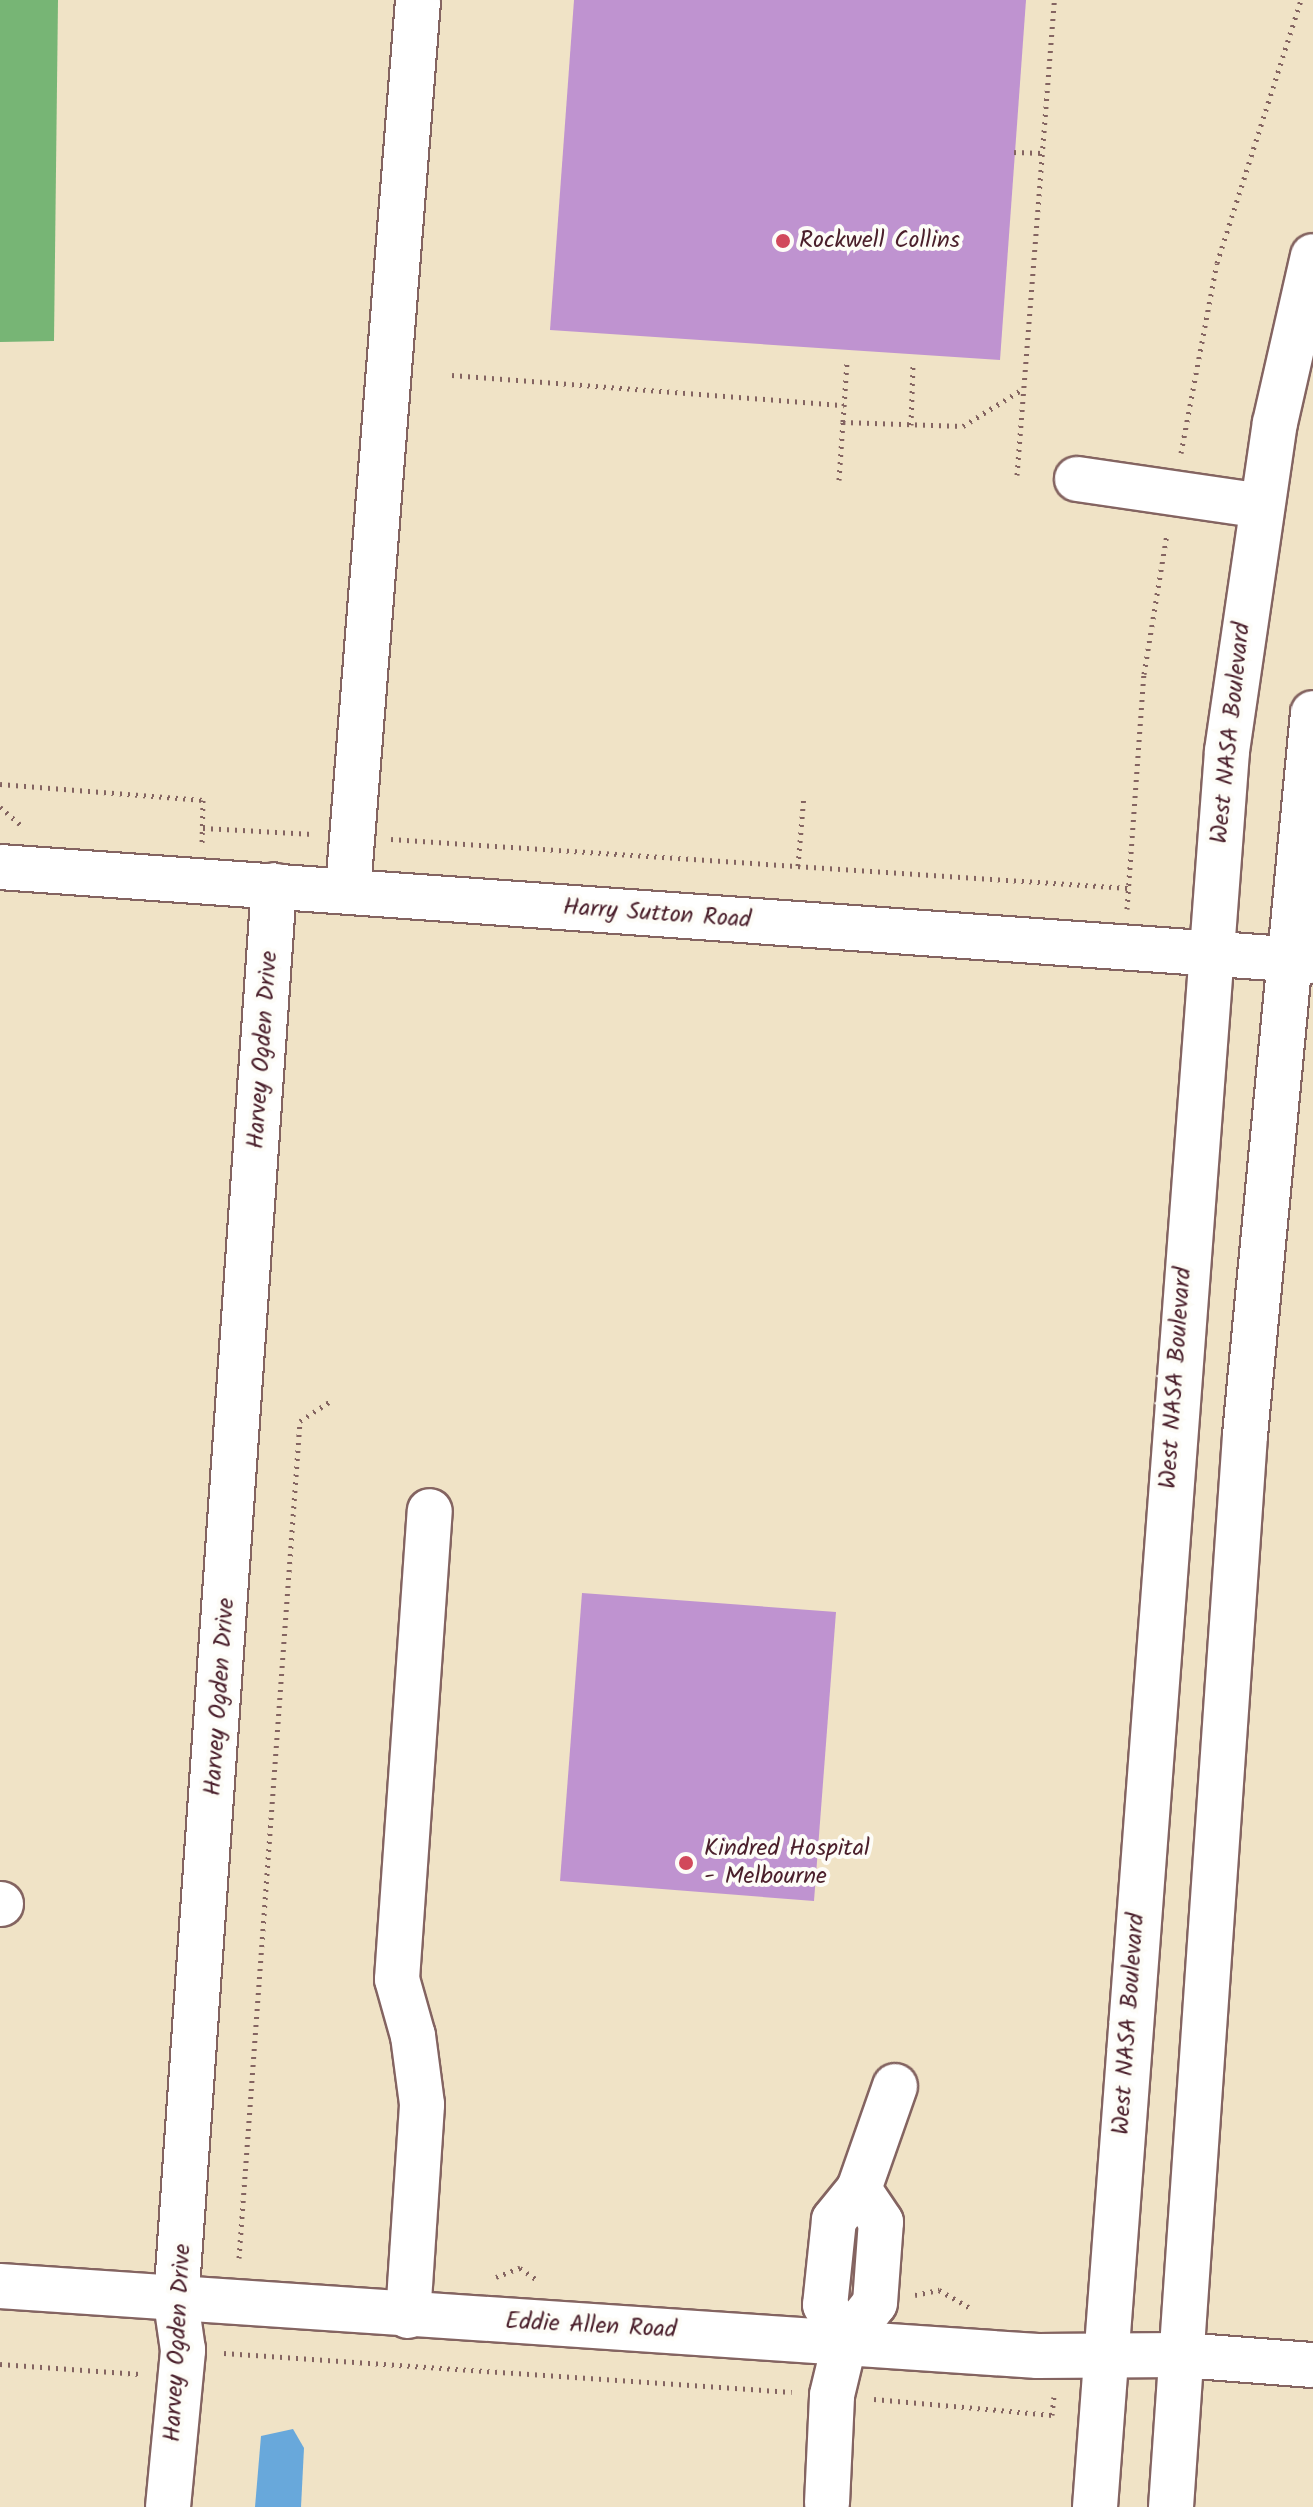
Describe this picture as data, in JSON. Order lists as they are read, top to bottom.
{
  "streets": {
    "street": [
      "West NASA Boulevard",
      "Harry Sutton Road",
      "Harvey Ogden Drive",
      "Eddie Allen Road"
    ]
  },
  "crossings": [
    ["West NASA Boulevard", "Harry Sutton Road"],
    ["West NASA Boulevard", "Eddie Allen Road"],
    ["Harry Sutton Road", "Harvey Ogden Drive"],
    ["Harvey Ogden Drive", "Eddie Allen Road"]
  ],
  "places": ["Rockwell Collins", "Kindred Hospital - Melbourne"]
}
